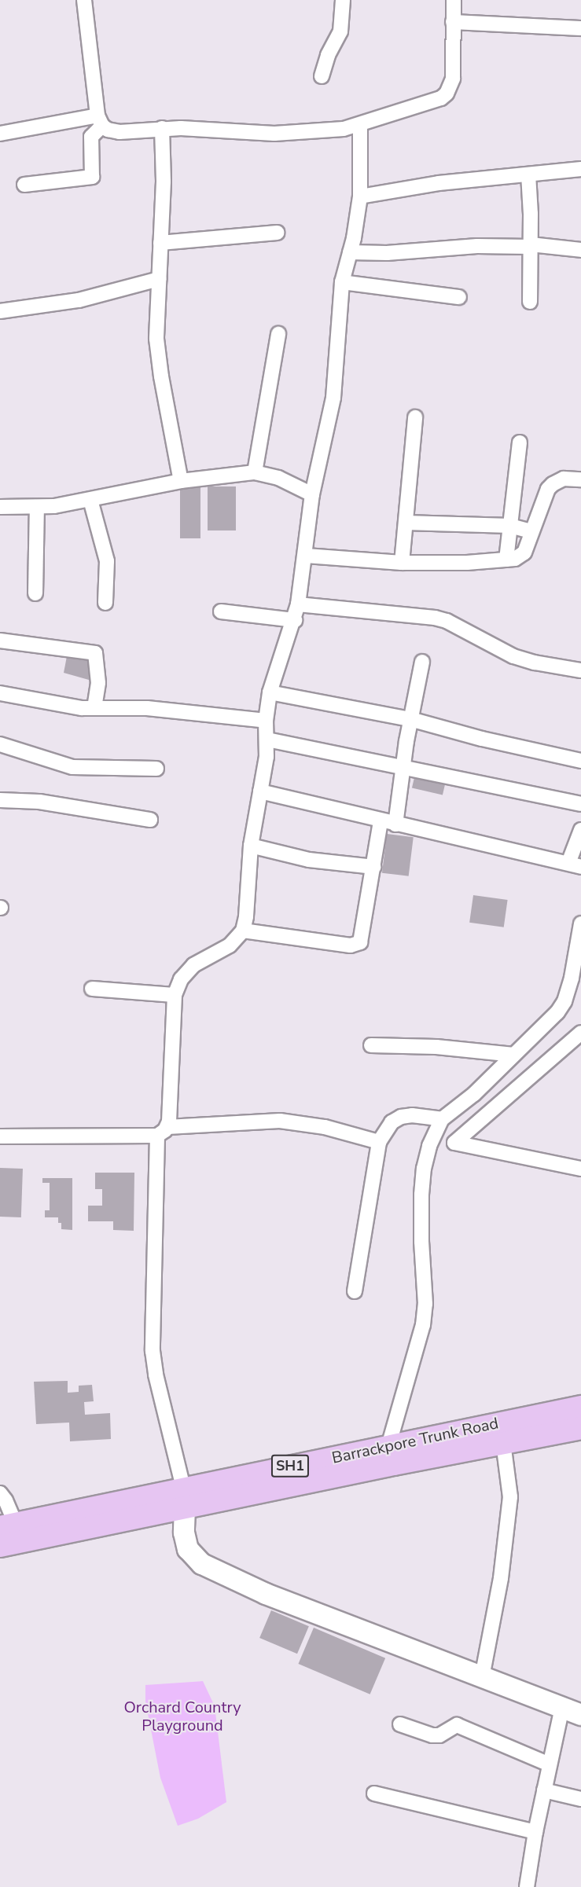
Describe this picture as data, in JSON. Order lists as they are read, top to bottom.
{
  "streets": {
    "main road": ["Barrackpore Trunk Road", "SH1"]
  },
  "parks": ["Orchard Country Playground"]
}
